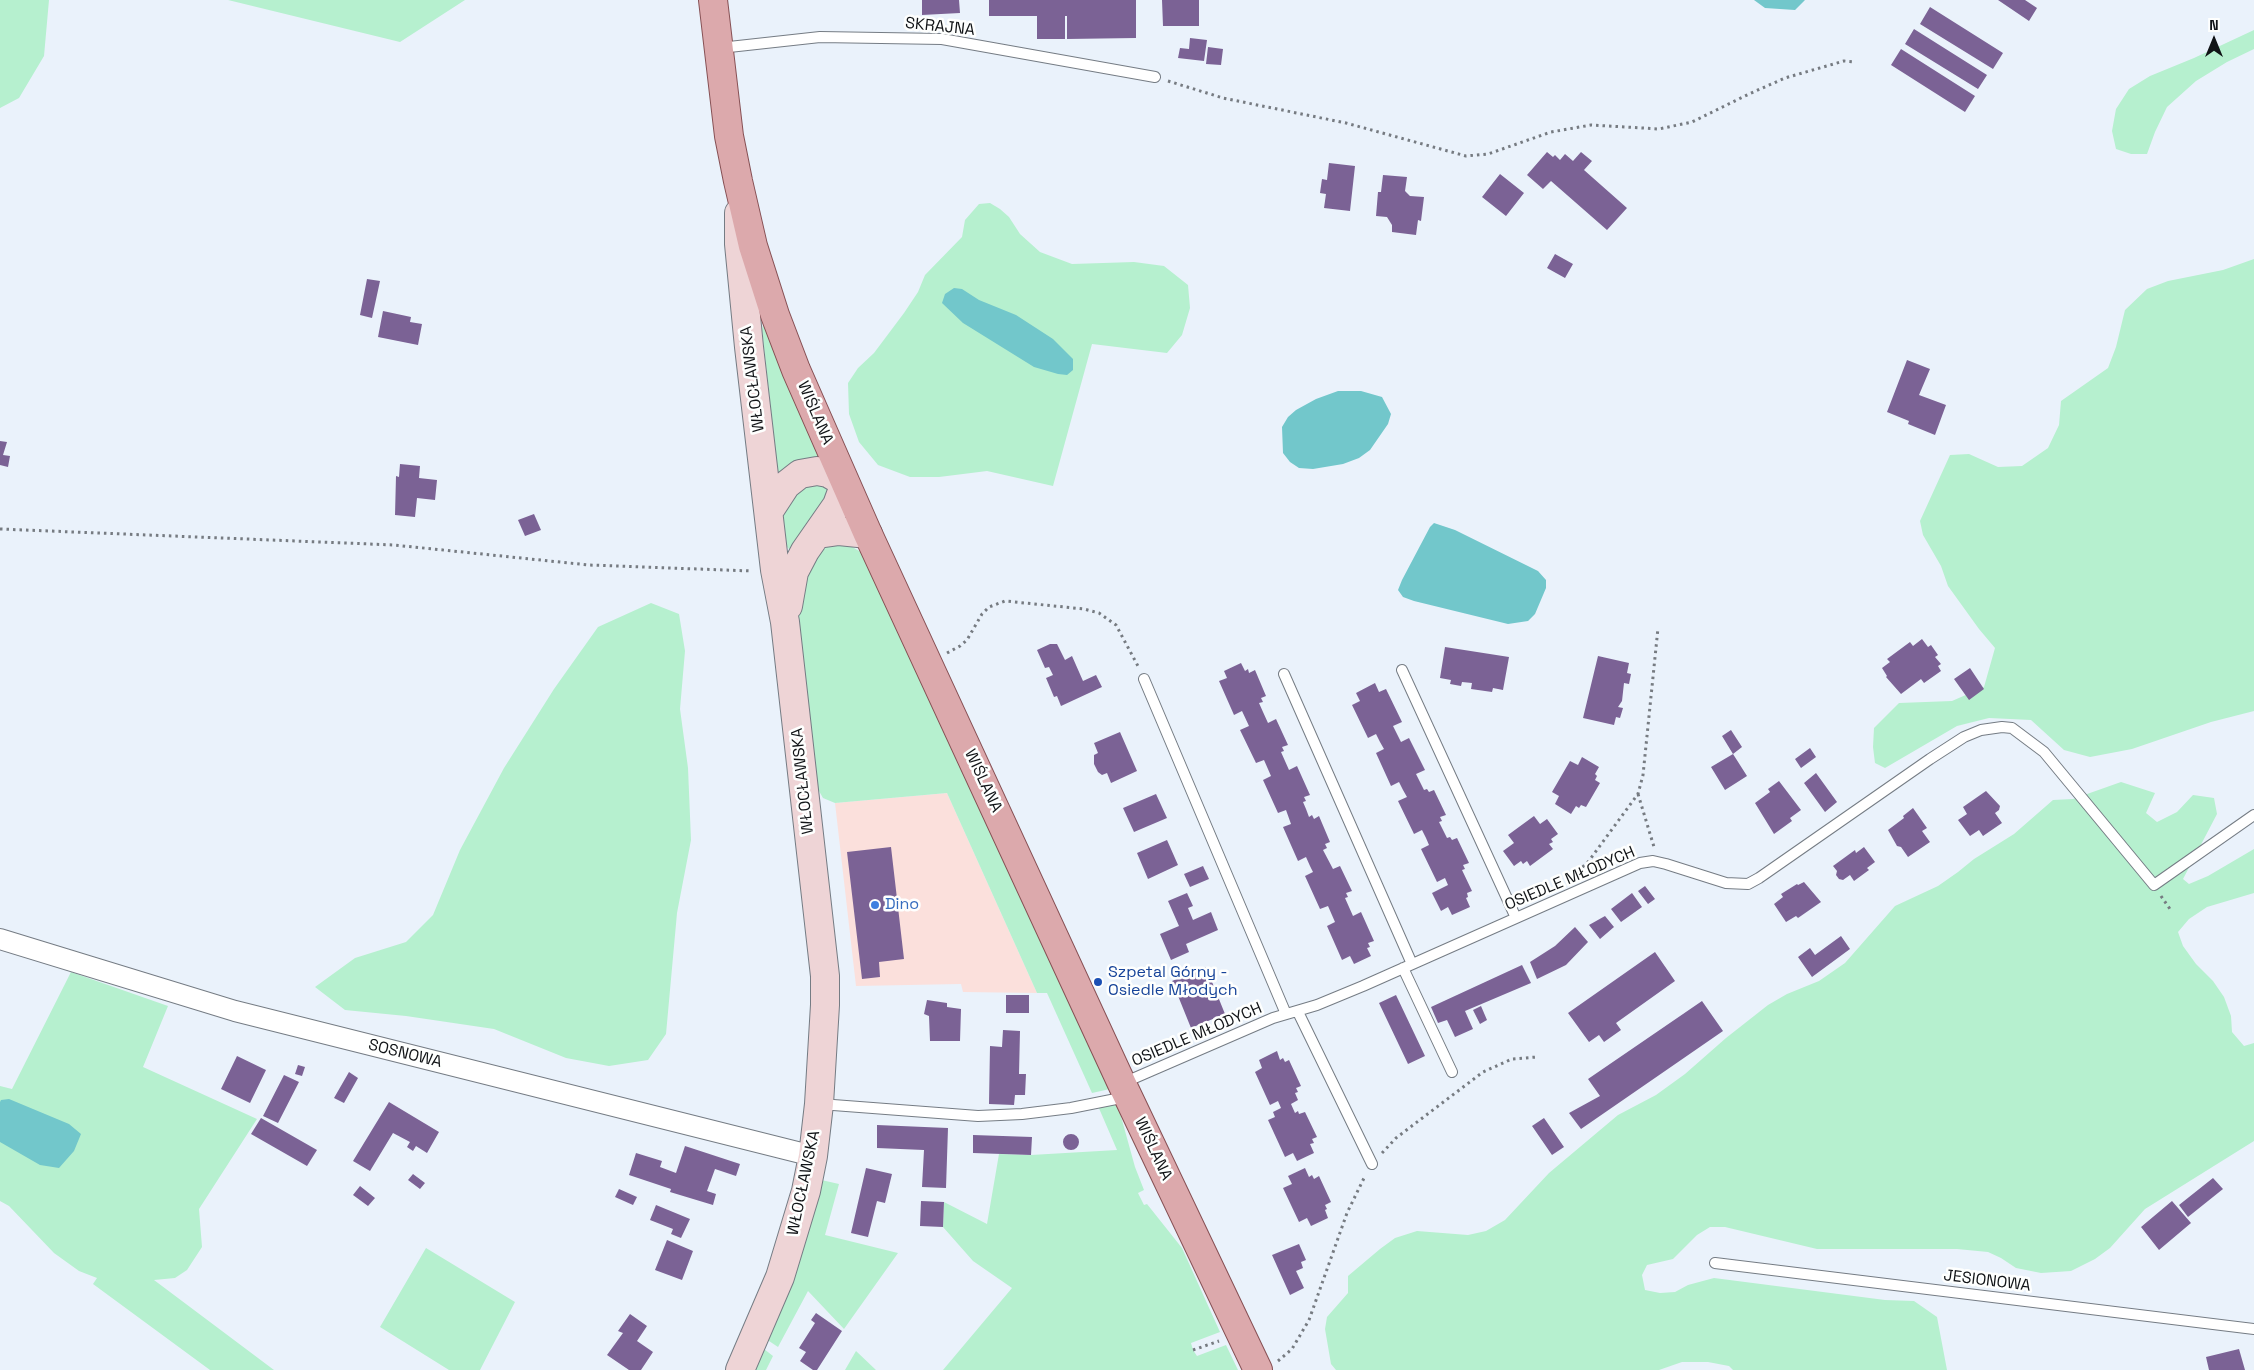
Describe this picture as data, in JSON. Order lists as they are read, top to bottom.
{
  "streets": {
    "main road": ["WŁOCŁAWSKA", "WIŚLANA"],
    "street": ["SOSNOWA"],
    "lane": ["SKRAJNA", "OSIEDLE MŁODYCH", "JESIONOWA"]
  },
  "crossings": [
    ["SKRAJNA", "WIŚLANA"],
    ["WŁOCŁAWSKA", "WIŚLANA"],
    ["WŁOCŁAWSKA", "OSIEDLE MŁODYCH"],
    ["WŁOCŁAWSKA", "SOSNOWA"],
    ["WIŚLANA", "OSIEDLE MŁODYCH"]
  ],
  "places": ["Dino", "Szpetal Górny - Osiedle Młodych"],
  "north": "top"
}
